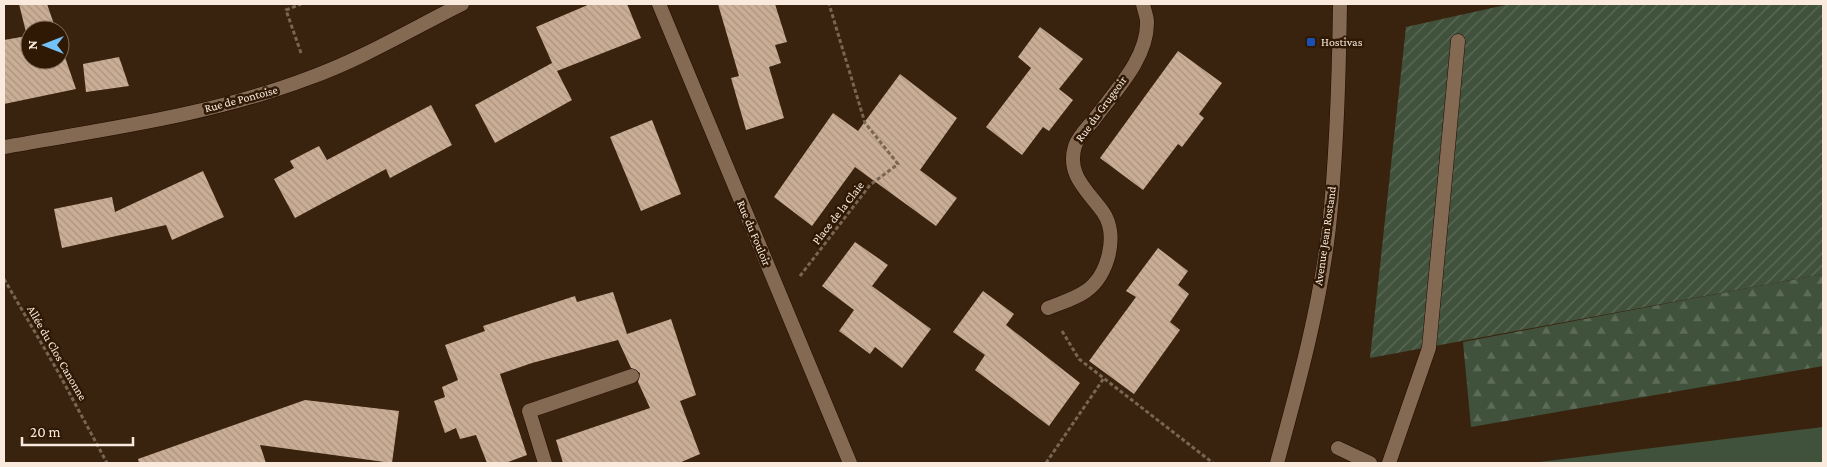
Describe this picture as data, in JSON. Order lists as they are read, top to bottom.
{
  "streets": {
    "street": [
      "Rue de Pontoise",
      "Rue du Grugeoir",
      "Rue du Fouloir",
      "Avenue Jean Rostand"
    ],
    "path": ["Place de la Claie", "Allée du Clos Canonne"]
  },
  "crossings": [
    ["Place de la Claie", "Rue du Fouloir"]
  ],
  "places": {
    "transit": ["Hostivas"]
  },
  "scale_bar": "20 m",
  "north": "left"
}
